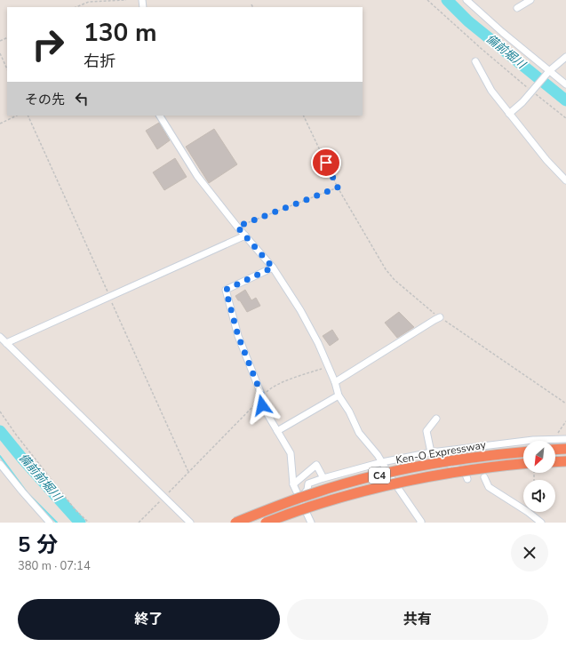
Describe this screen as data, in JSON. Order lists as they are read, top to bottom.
{
  "streets": {
    "highway": ["Ken-O Expressway", "C4"]
  },
  "water": ["備前堀川", "備前前堀川"],
  "north": "bottom left",
  "page": {
    "turn": ["130 m", "右折"],
    "then": "その先",
    "heading": ["5 分", "380 m · 07:14"],
    "buttons": ["終了", "共有"]
  }
}
